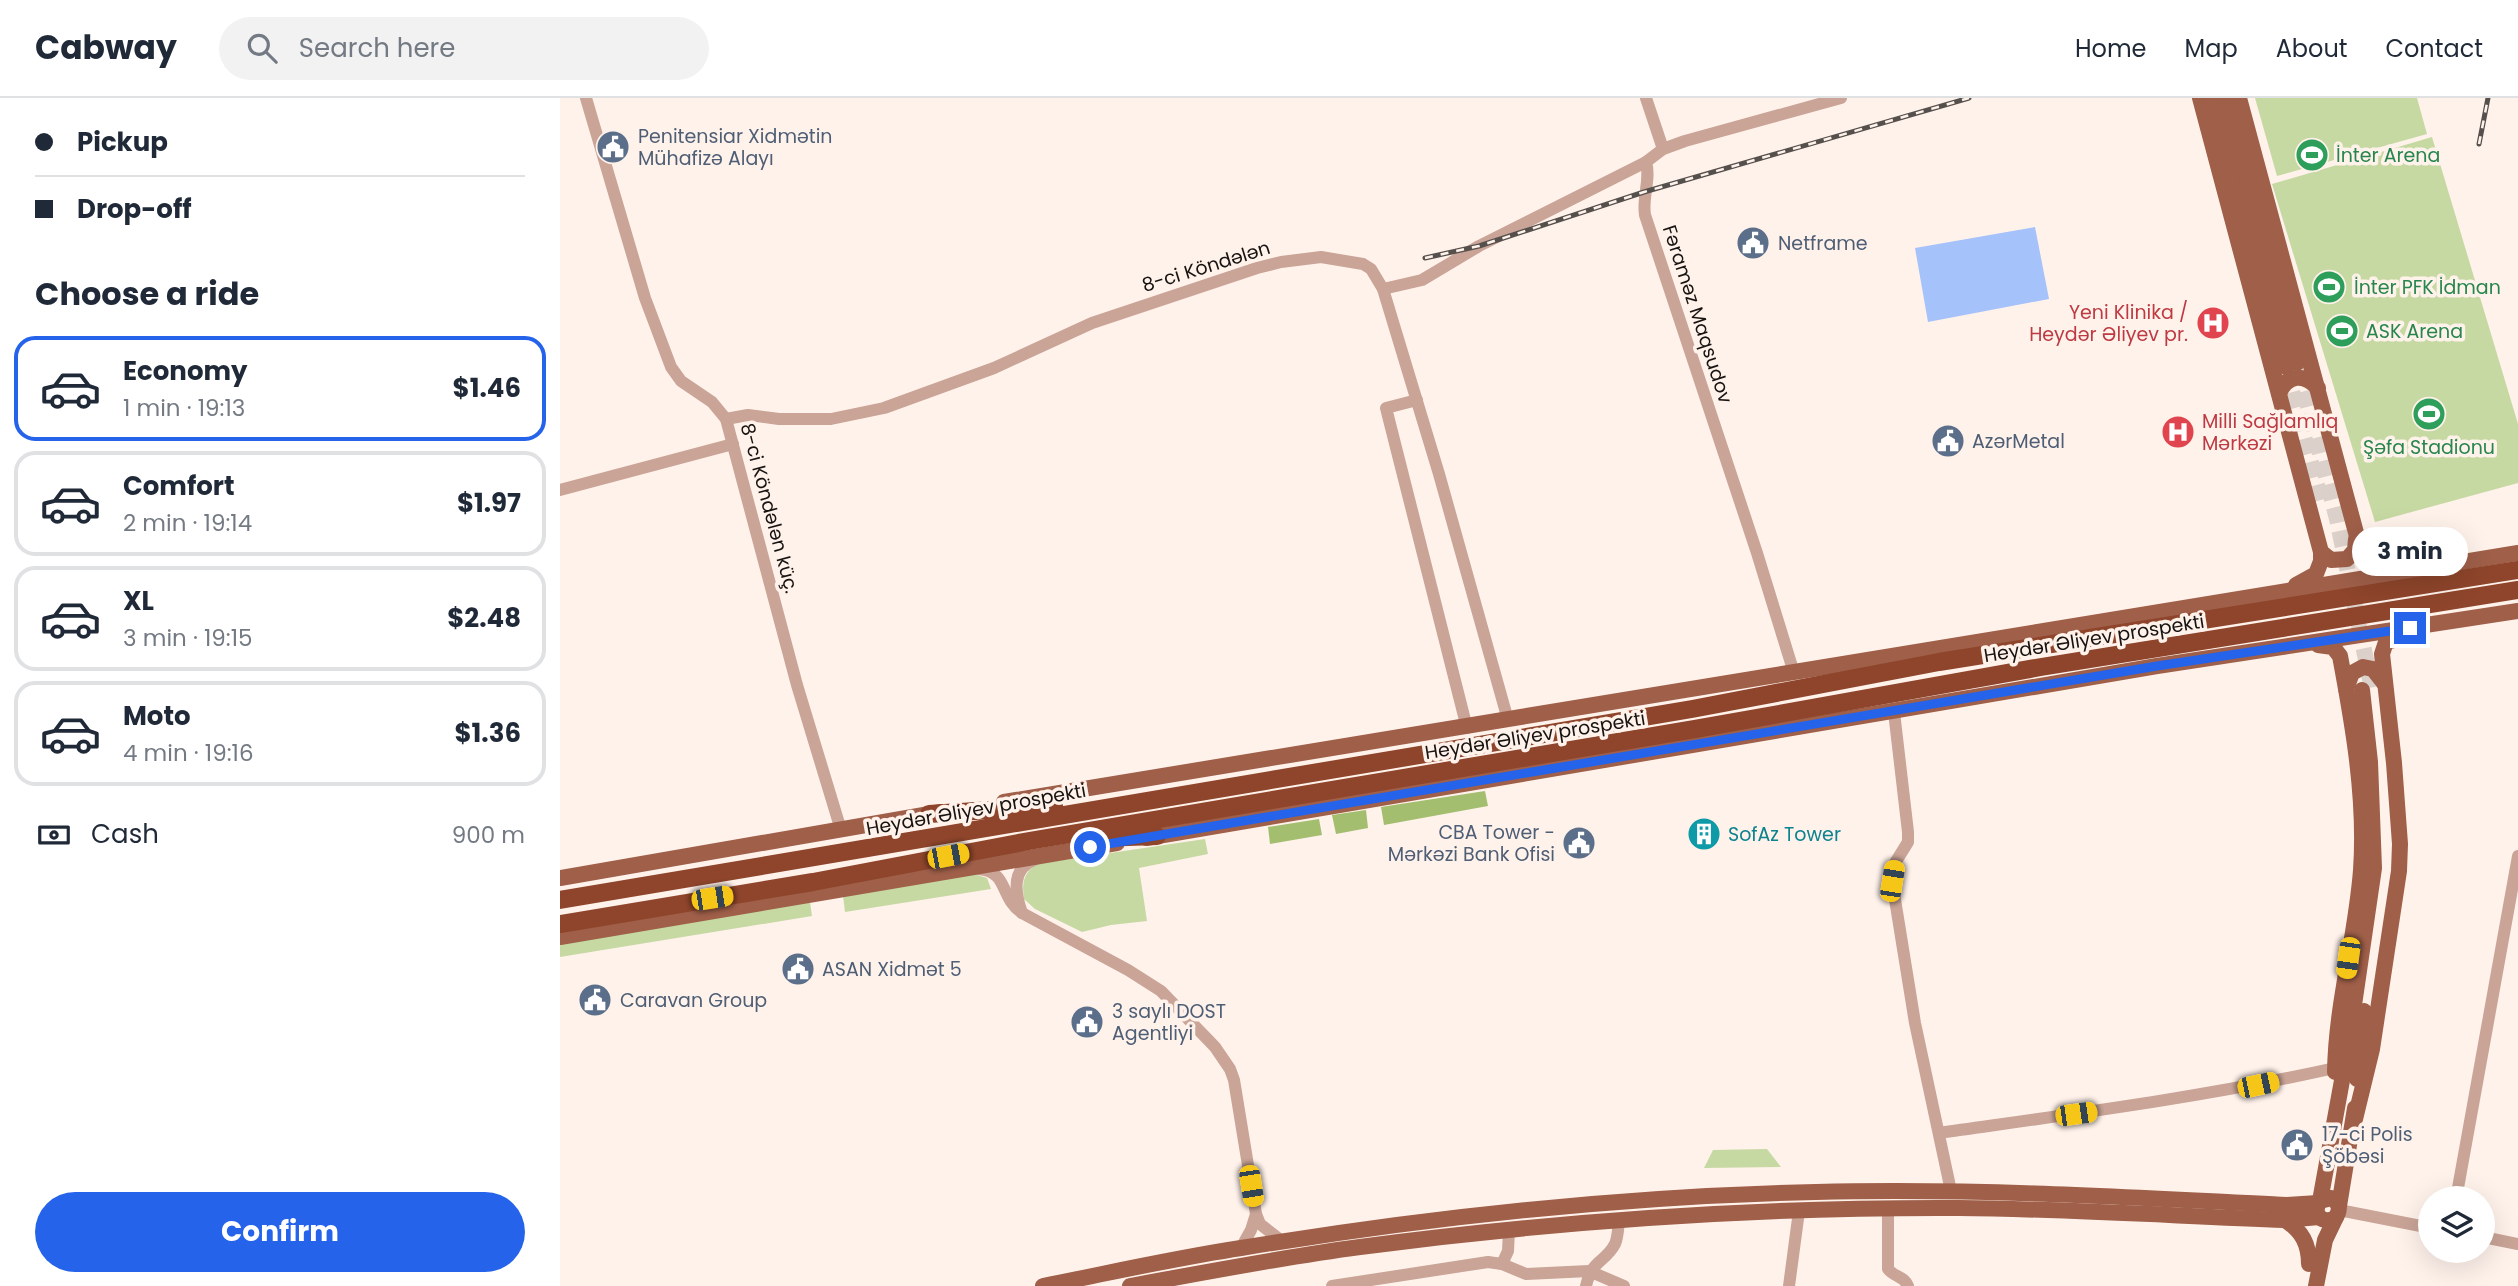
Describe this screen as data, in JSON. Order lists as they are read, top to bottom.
{
  "streets": {
    "highway": ["Heydər Əliyev prospekti"],
    "street": ["8-ci Köndələn", "Fəraməz Maqsudov", "8-ci Köndələn küç."]
  },
  "crossings": [
    ["8-ci Köndələn", "8-ci Köndələn küç."]
  ],
  "places": {
    "public building": [
      "Penitensiar Xidmətin Mühafizə Alayı",
      "Netframe",
      "AzərMetal",
      "CBA Tower - Mərkəzi Bank Ofisi",
      "ASAN Xidmət 5",
      "Caravan Group",
      "3 saylı DOST Agentliyi",
      "17-ci Polis Şöbəsi"
    ],
    "sports": [
      "İnter Arena",
      "İnter PFK İdman",
      "ASK Arena",
      "Şəfa Stadionu"
    ],
    "hospital": ["Yeni Klinika / Heydər Əliyev pr.", "Milli Sağlamlıq Mərkəzi"],
    "building": ["SofAz Tower"]
  },
  "page": {
    "header": "Cabway",
    "search": "Search here",
    "nav": [
      "Home",
      "Map",
      "About",
      "Contact"
    ],
    "banner": ["Pickup", "Drop-off"],
    "heading": "Choose a ride",
    "list": [
      {
        "name": "Economy",
        "note": "1 min · 19:13",
        "value": "$1.46"
      },
      {
        "name": "Comfort",
        "note": "2 min · 19:14",
        "value": "$1.97"
      },
      {
        "name": "XL",
        "note": "3 min · 19:15",
        "value": "$2.48"
      },
      {
        "name": "Moto",
        "note": "4 min · 19:16",
        "value": "$1.36"
      }
    ],
    "bubble": "3 min",
    "pay": ["Cash", "900 m"],
    "buttons": "Confirm"
  }
}
